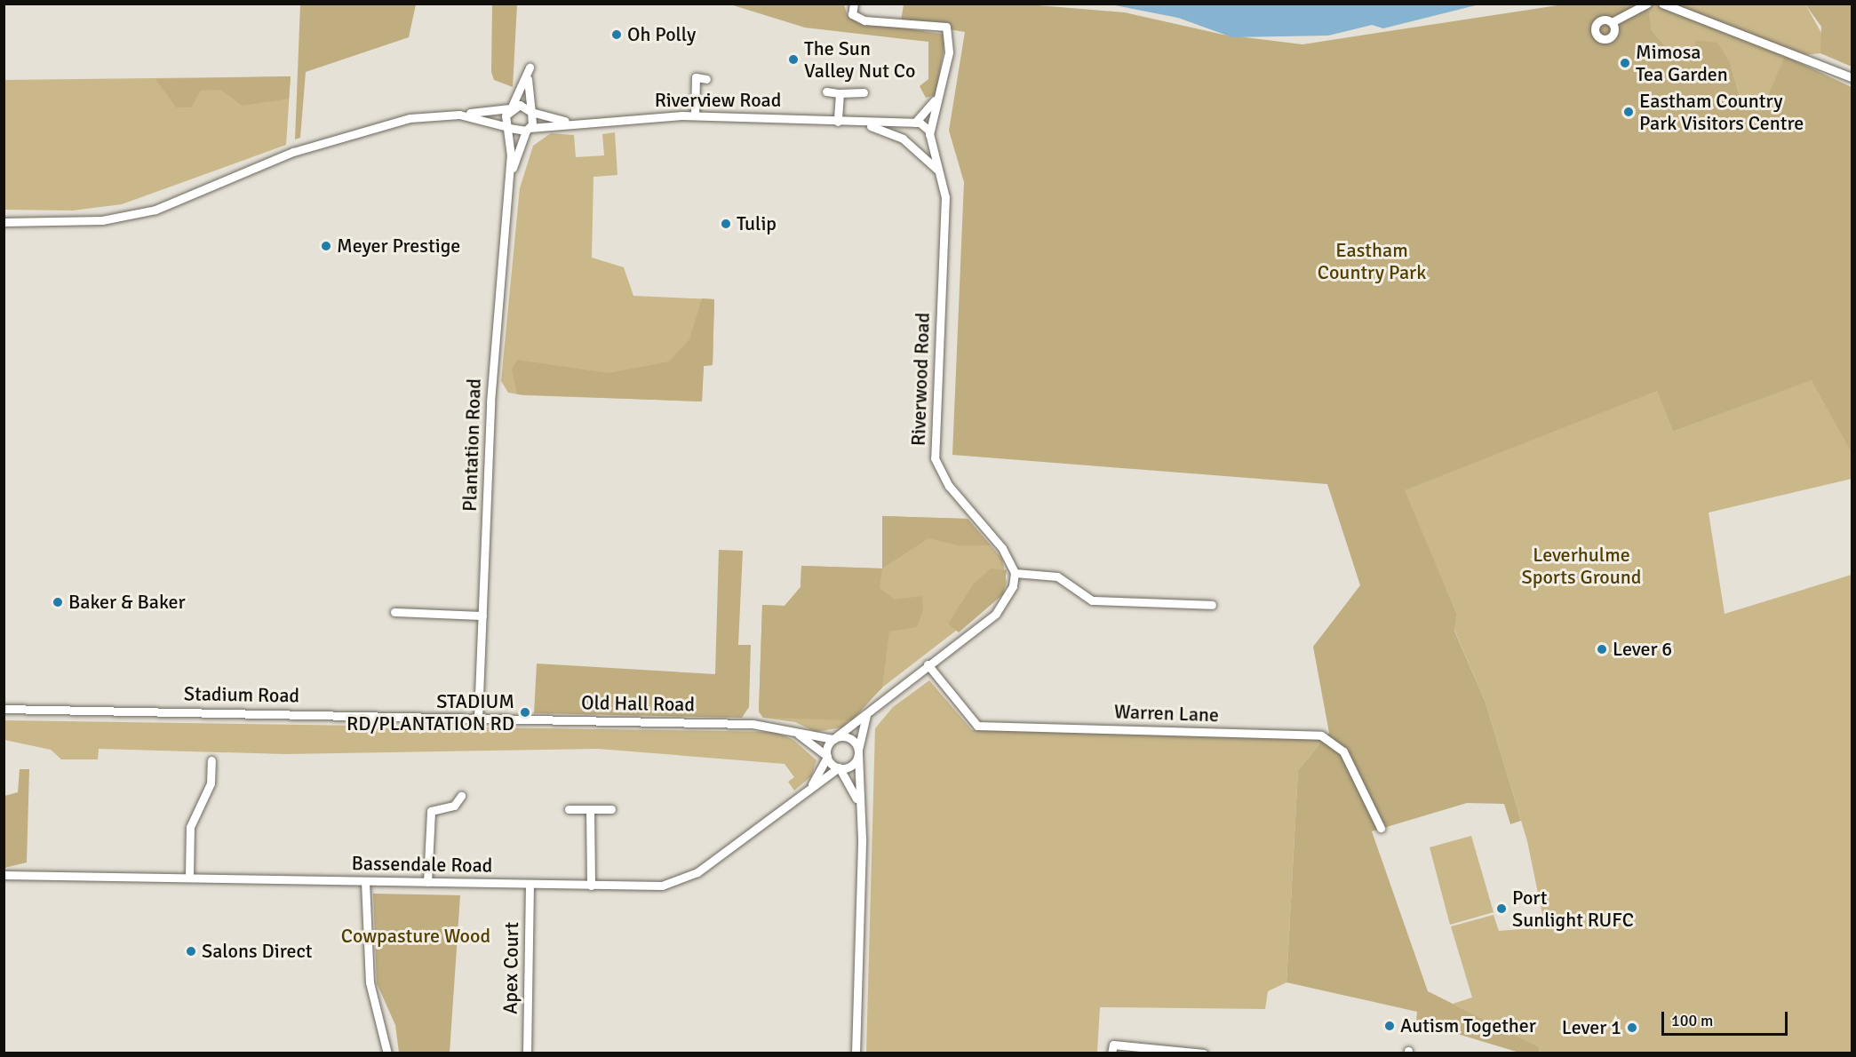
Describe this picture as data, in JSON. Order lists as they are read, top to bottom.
{
  "streets": {
    "street": [
      "Riverview Road",
      "Riverwood Road",
      "Plantation Road",
      "Stadium Road",
      "Old Hall Road",
      "Warren Lane",
      "Bassendale Road",
      "Apex Court"
    ]
  },
  "crossings": [
    ["Riverview Road", "Riverwood Road"],
    ["Riverview Road", "Plantation Road"],
    ["Plantation Road", "Stadium Road"],
    ["Plantation Road", "Old Hall Road"],
    ["Stadium Road", "Old Hall Road"],
    ["Old Hall Road", "Bassendale Road"],
    ["Bassendale Road", "Apex Court"]
  ],
  "parks": ["Eastham Country Park", "Leverhulme Sports Ground", "Cowpasture Wood"],
  "places": [
    "Oh Polly",
    "The Sun Valley Nut Co",
    "Mimosa Tea Garden",
    "Eastham Country Park Visitors Centre",
    "Tulip",
    "Meyer Prestige",
    "Baker & Baker",
    "Lever 6",
    "STADIUM RD/PLANTATION RD",
    "Port Sunlight RUFC",
    "Salons Direct",
    "Autism Together",
    "Lever 1"
  ],
  "scale_bar": "100 m"
}
